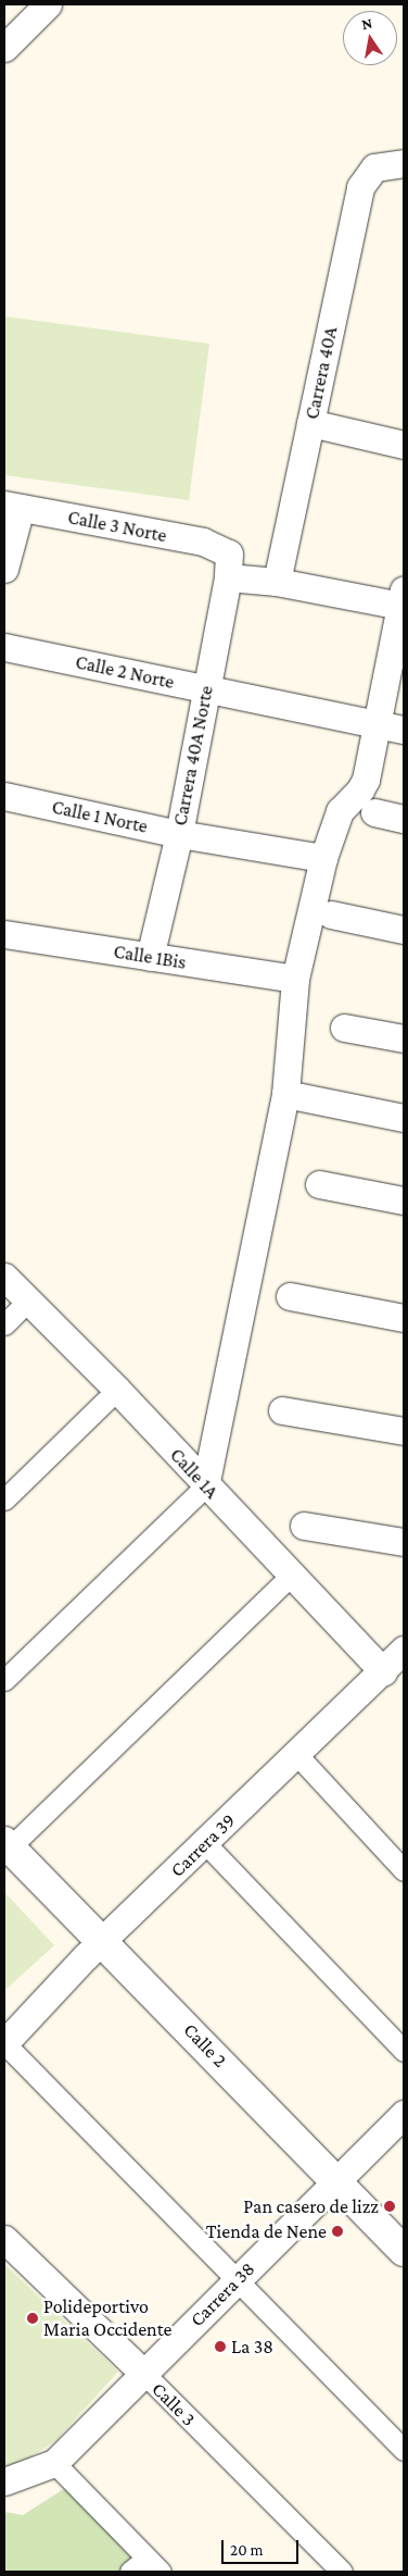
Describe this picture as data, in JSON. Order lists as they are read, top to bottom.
{
  "streets": {
    "street": [
      "Carrera 40A",
      "Calle 3 Norte",
      "Calle 2 Norte",
      "Carrera 40A Norte",
      "Calle 1 Norte",
      "Calle 1Bis",
      "Calle 1A",
      "Carrera 39",
      "Calle 2",
      "Carrera 38",
      "Calle 3"
    ]
  },
  "crossings": [
    ["Carrera 40A", "Calle 3 Norte"],
    ["Calle 3 Norte", "Carrera 40A Norte"],
    ["Calle 2 Norte", "Carrera 40A Norte"],
    ["Carrera 40A Norte", "Calle 1 Norte"],
    ["Carrera 40A Norte", "Calle 1Bis"],
    ["Calle 1A", "Carrera 39"],
    ["Carrera 39", "Calle 2"],
    ["Calle 2", "Carrera 38"],
    ["Carrera 38", "Calle 3"]
  ],
  "places": [
    "Pan casero de lizz",
    "Tienda de Nene",
    "Polideportivo Maria Occidente",
    "La 38"
  ],
  "scale_bar": "20 m",
  "north": "top"
}
